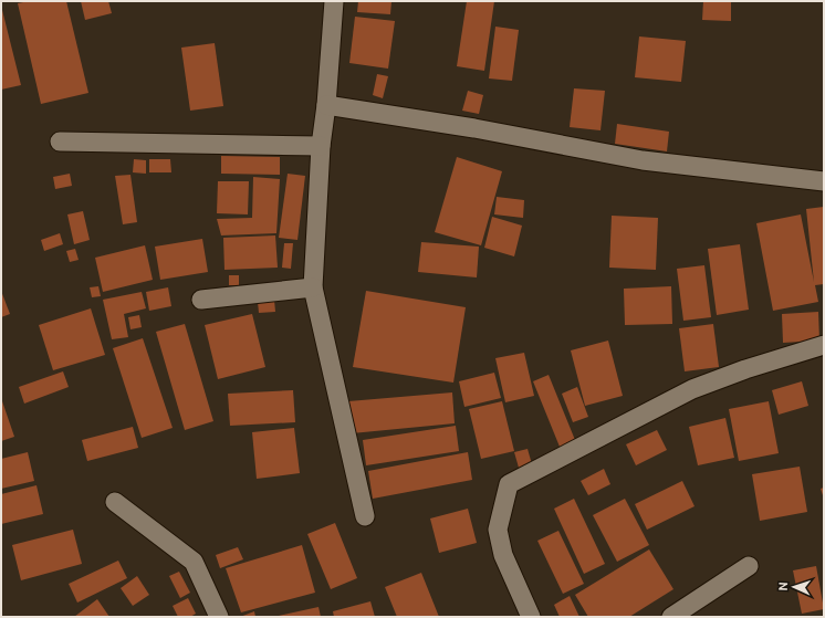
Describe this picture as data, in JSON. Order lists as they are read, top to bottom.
{
  "north": "left"
}
